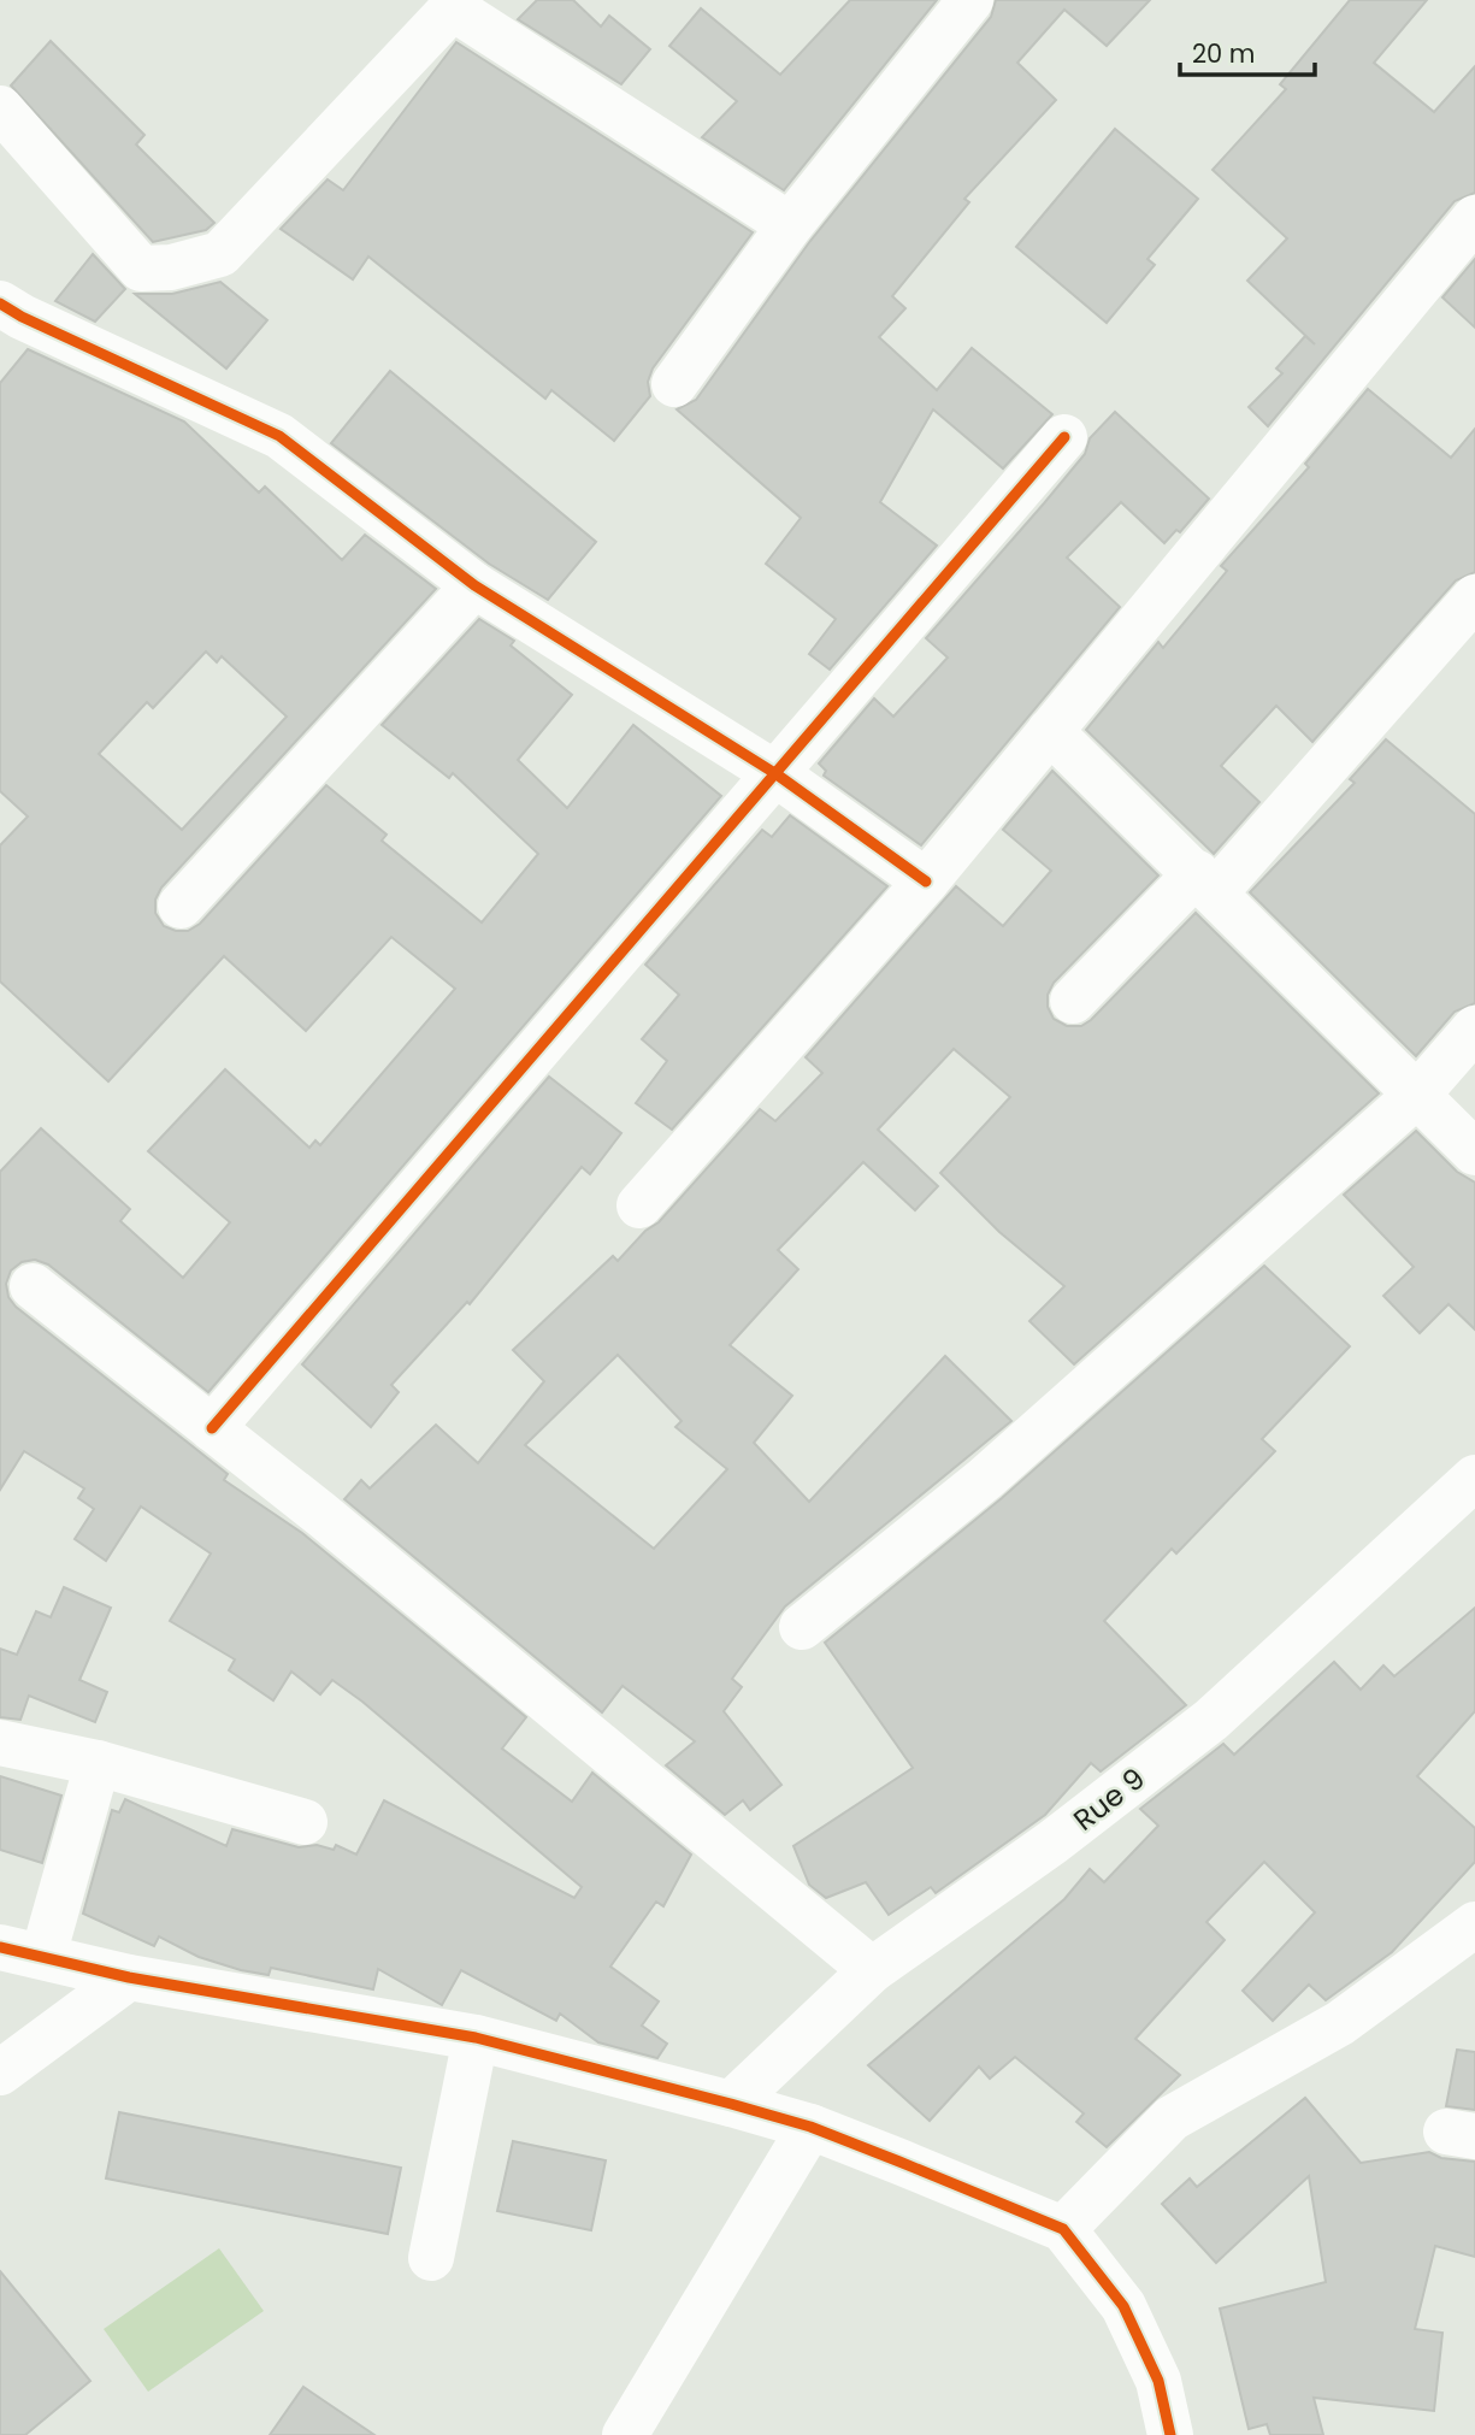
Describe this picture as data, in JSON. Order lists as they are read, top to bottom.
{
  "streets": {
    "street": ["Rue 9"]
  },
  "scale_bar": "20 m"
}
